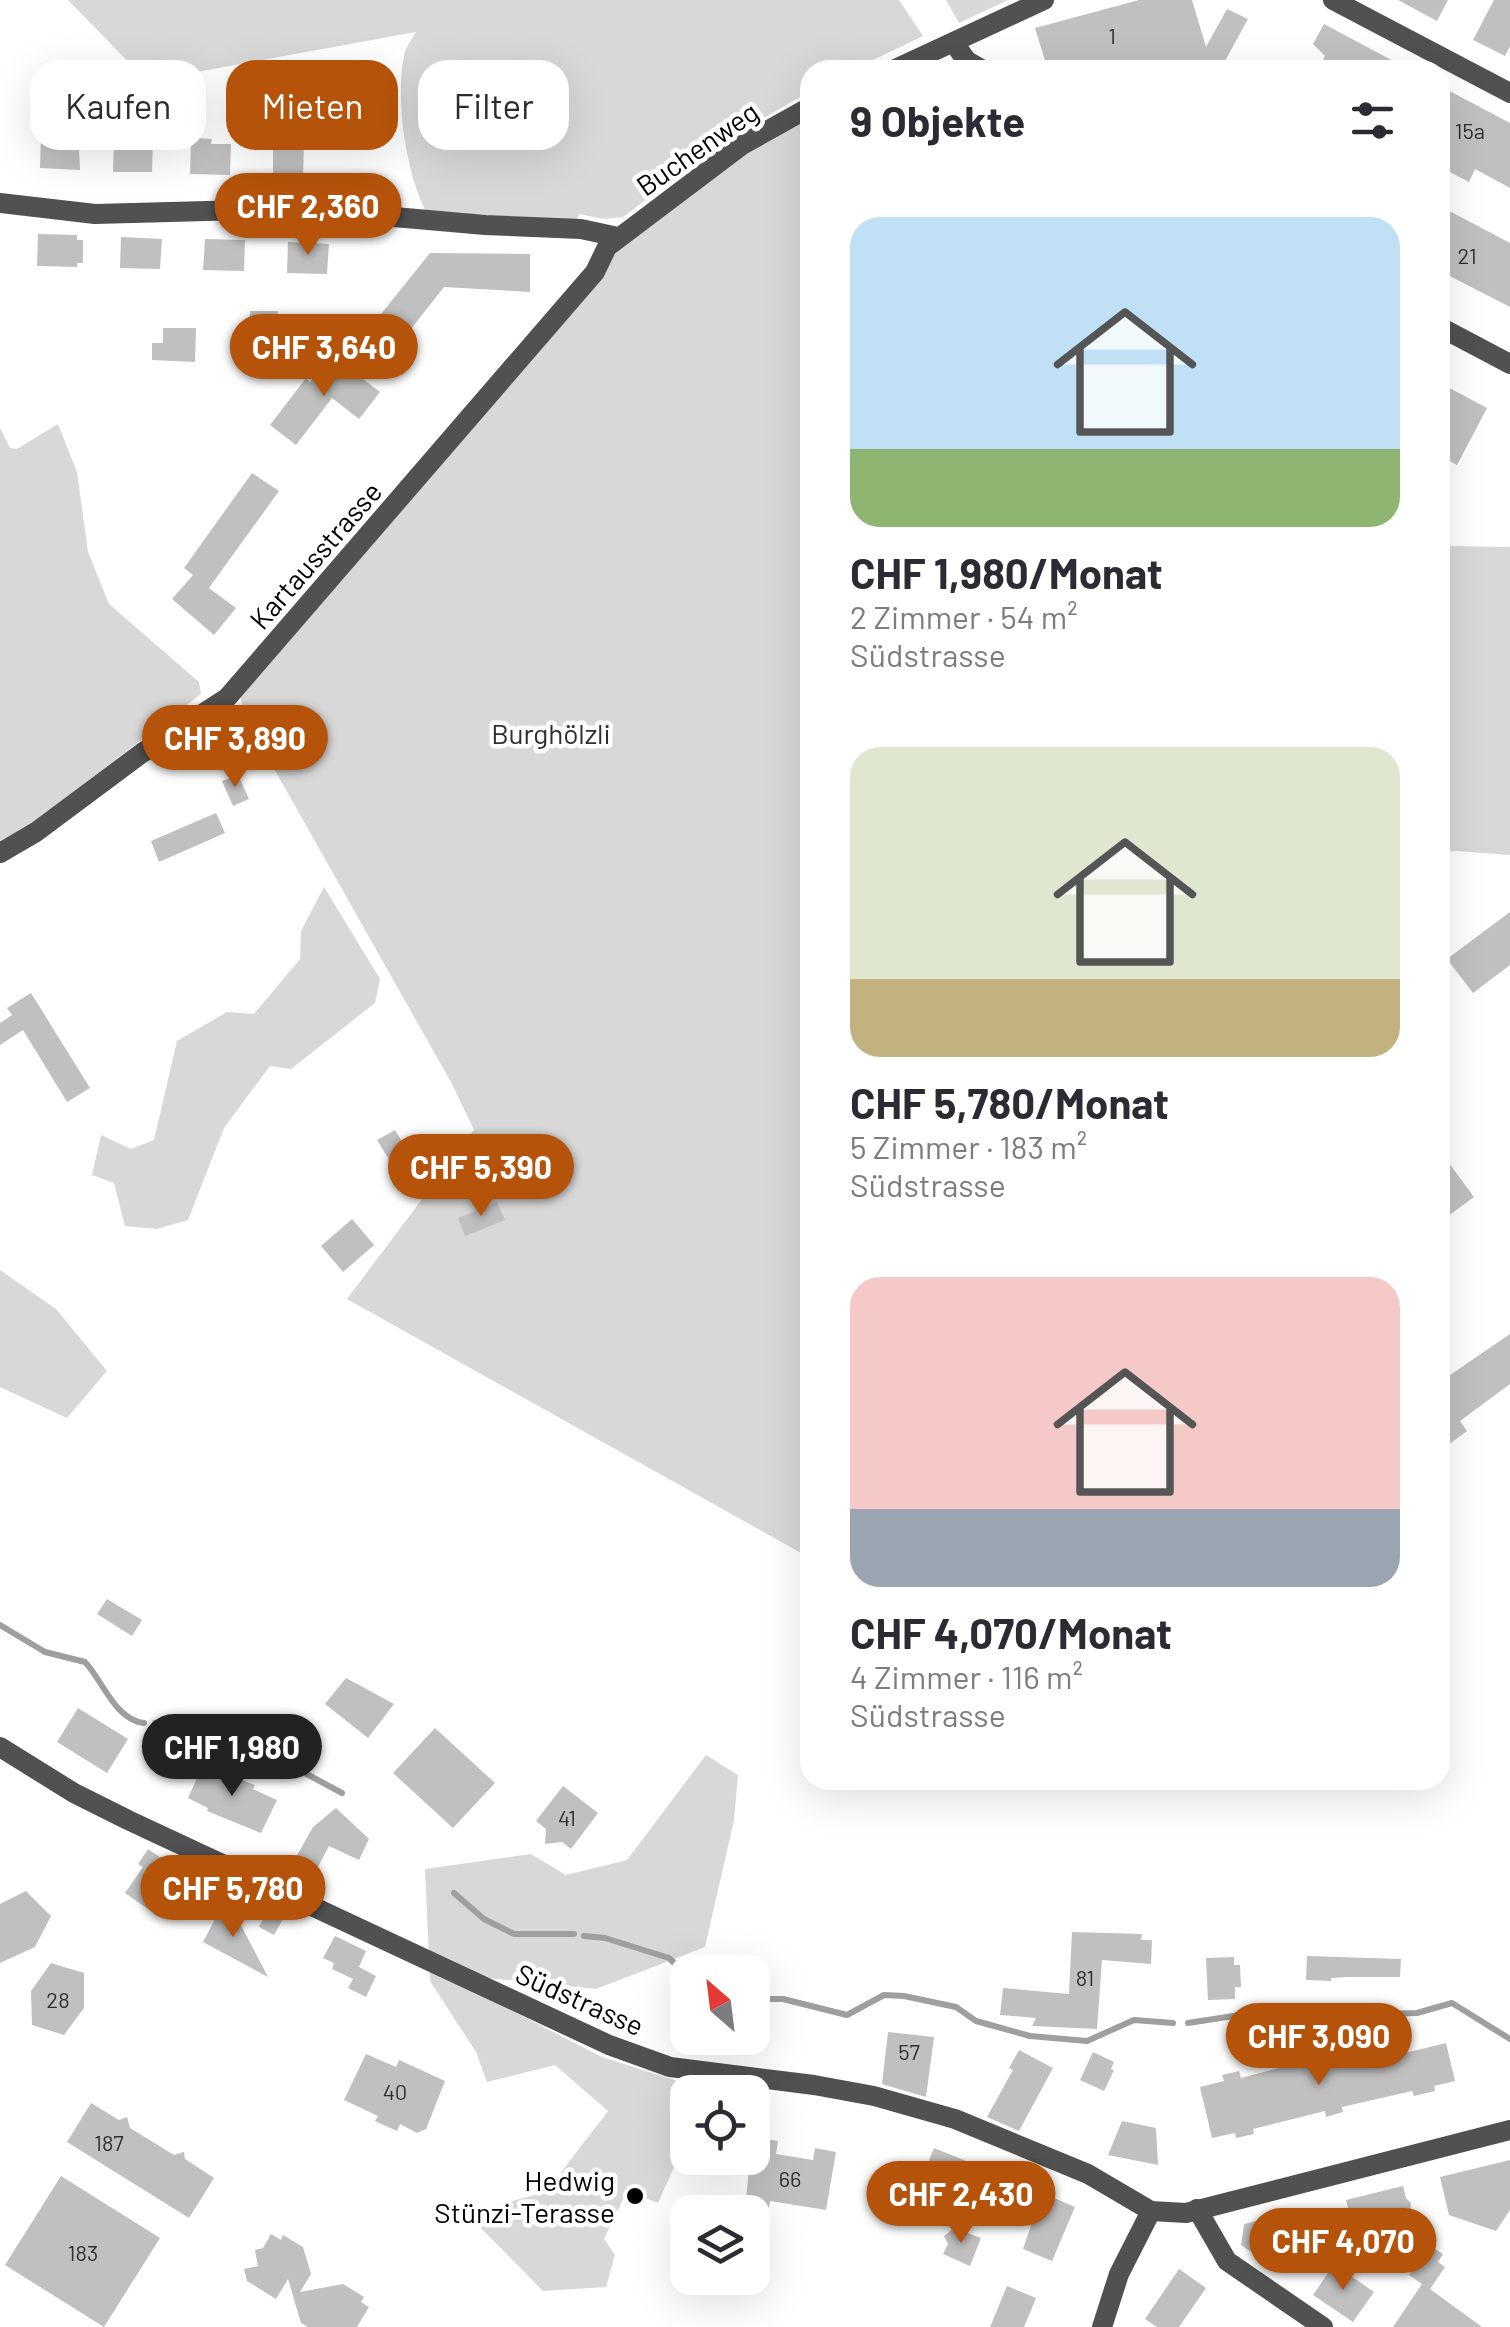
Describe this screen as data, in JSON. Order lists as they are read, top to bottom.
{
  "streets": {
    "street": ["Buchenweg", "Kartausstrasse", "Südstrasse"]
  },
  "crossings": [
    ["Buchenweg", "Kartausstrasse"]
  ],
  "parks": ["Burghölzli"],
  "places": ["Hedwig Stünzi-Terasse"],
  "house_numbers": [
    "1",
    "15a",
    "21",
    "41",
    "81",
    "28",
    "57",
    "40",
    "187",
    "66",
    "183"
  ],
  "north": "top left",
  "page": {
    "chip": ["Kaufen", "Mieten", "Filter"],
    "heading": "9 Objekte",
    "price": [
      "CHF 2,360",
      "CHF 3,640",
      "CHF 3,890",
      "CHF 5,390",
      "CHF 1,980",
      "CHF 5,780",
      "CHF 3,090",
      "CHF 2,430",
      "CHF 4,070"
    ],
    "list": [
      {
        "name": "CHF 1,980/Monat",
        "note": "2 Zimmer · 54 m² · Südstrasse"
      },
      {
        "name": "CHF 5,780/Monat",
        "note": "5 Zimmer · 183 m² · Südstrasse"
      },
      {
        "name": "CHF 4,070/Monat",
        "note": "4 Zimmer · 116 m² · Südstrasse"
      }
    ]
  }
}
